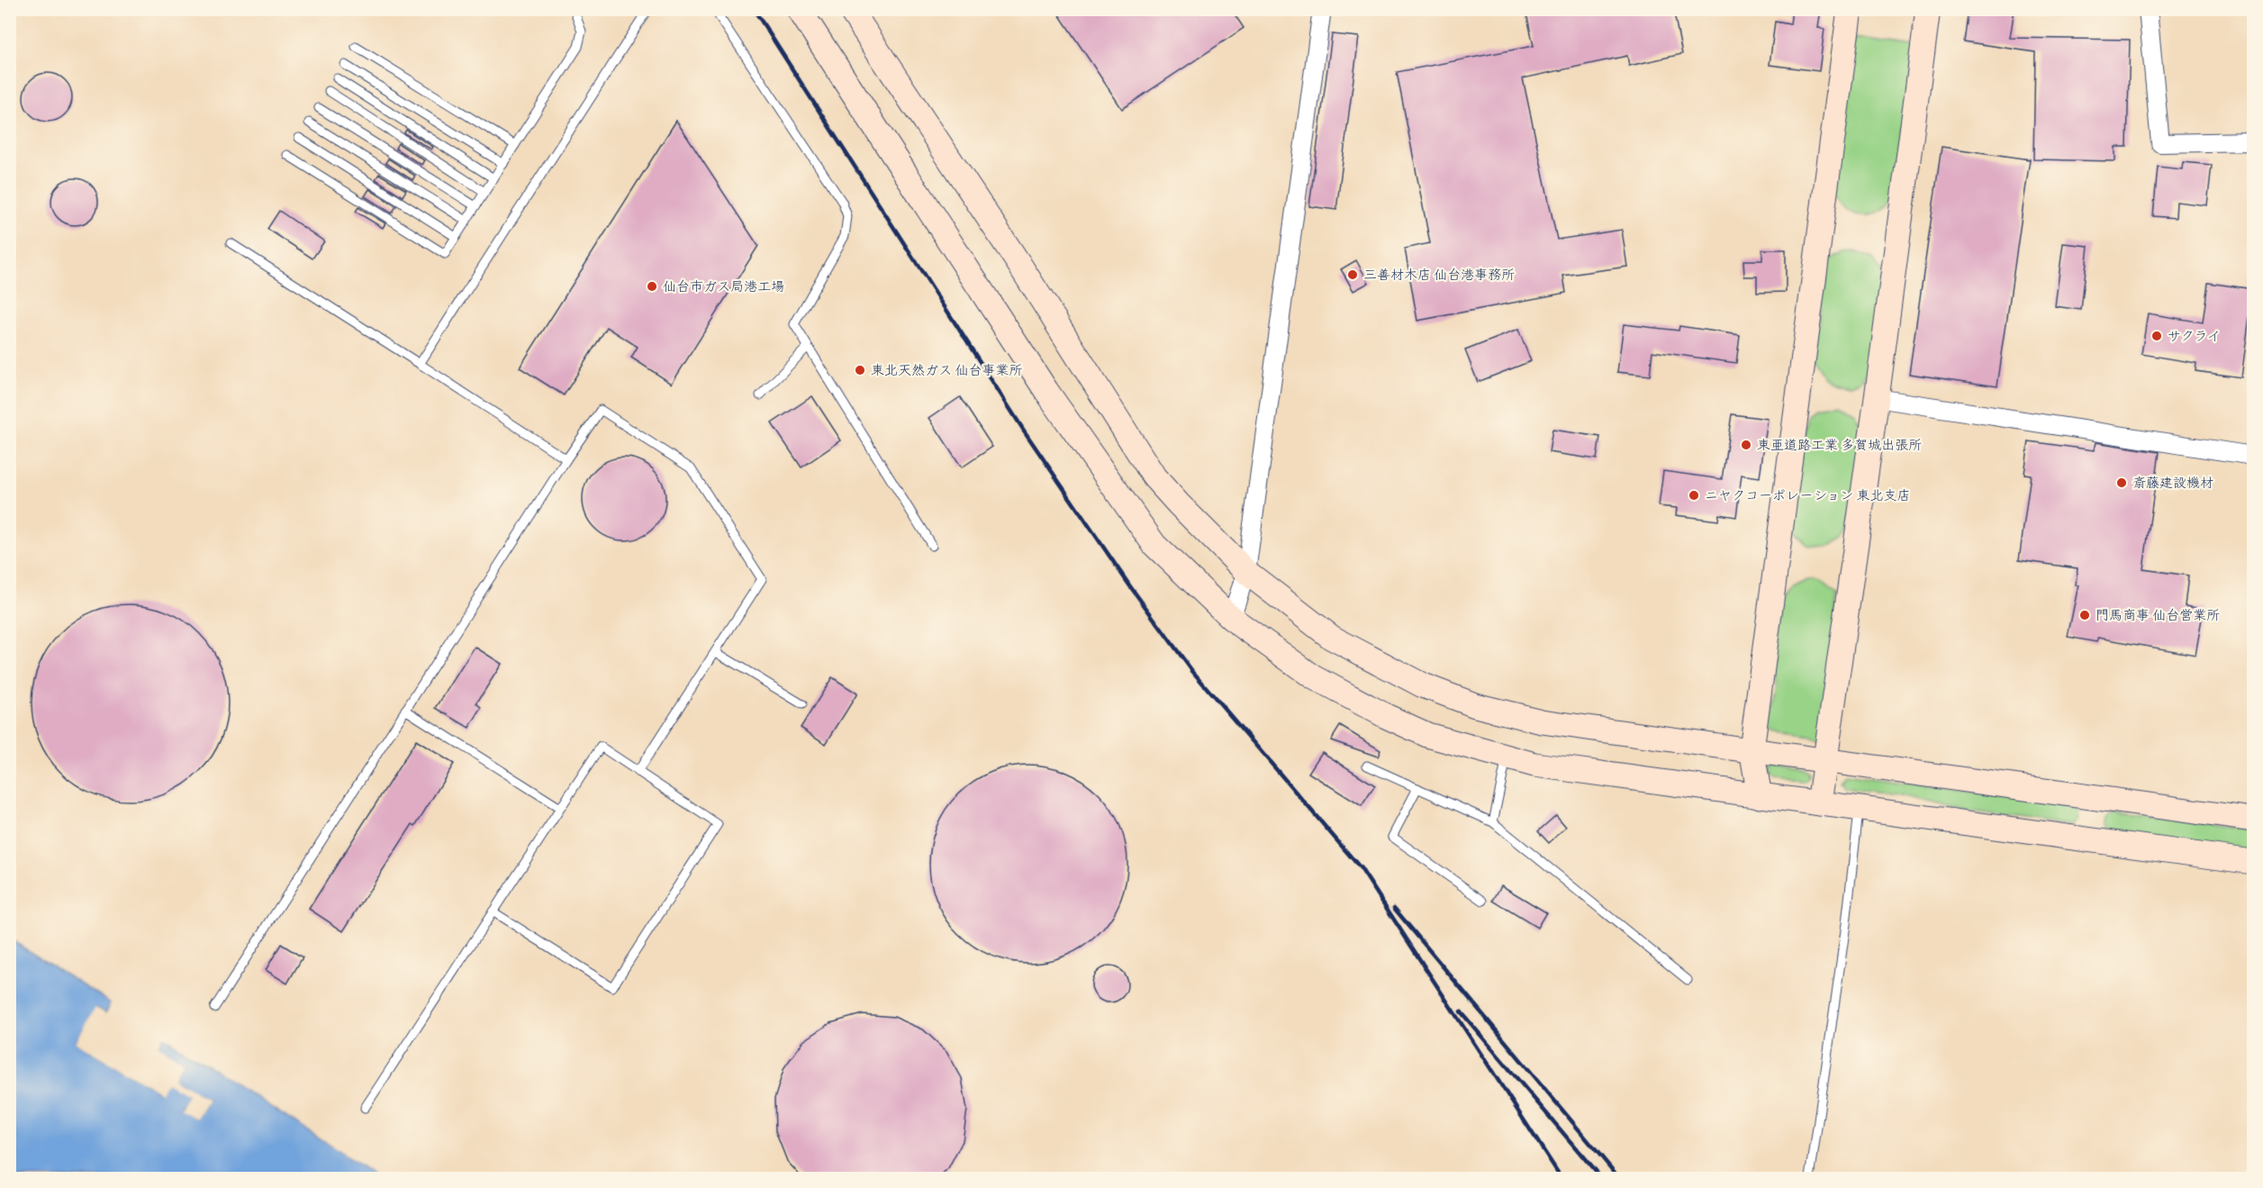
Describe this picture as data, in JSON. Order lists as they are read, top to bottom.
{
  "places": [
    "三善材木店 仙台港事務所",
    "仙台市ガス局港工場",
    "サクライ",
    "東北天然ガス 仙台事業所",
    "東亜道路工業 多賀城出張所",
    "斎藤建設機材",
    "ニヤクコーポレーション 東北支店",
    "門馬商事 仙台営業所"
  ]
}
